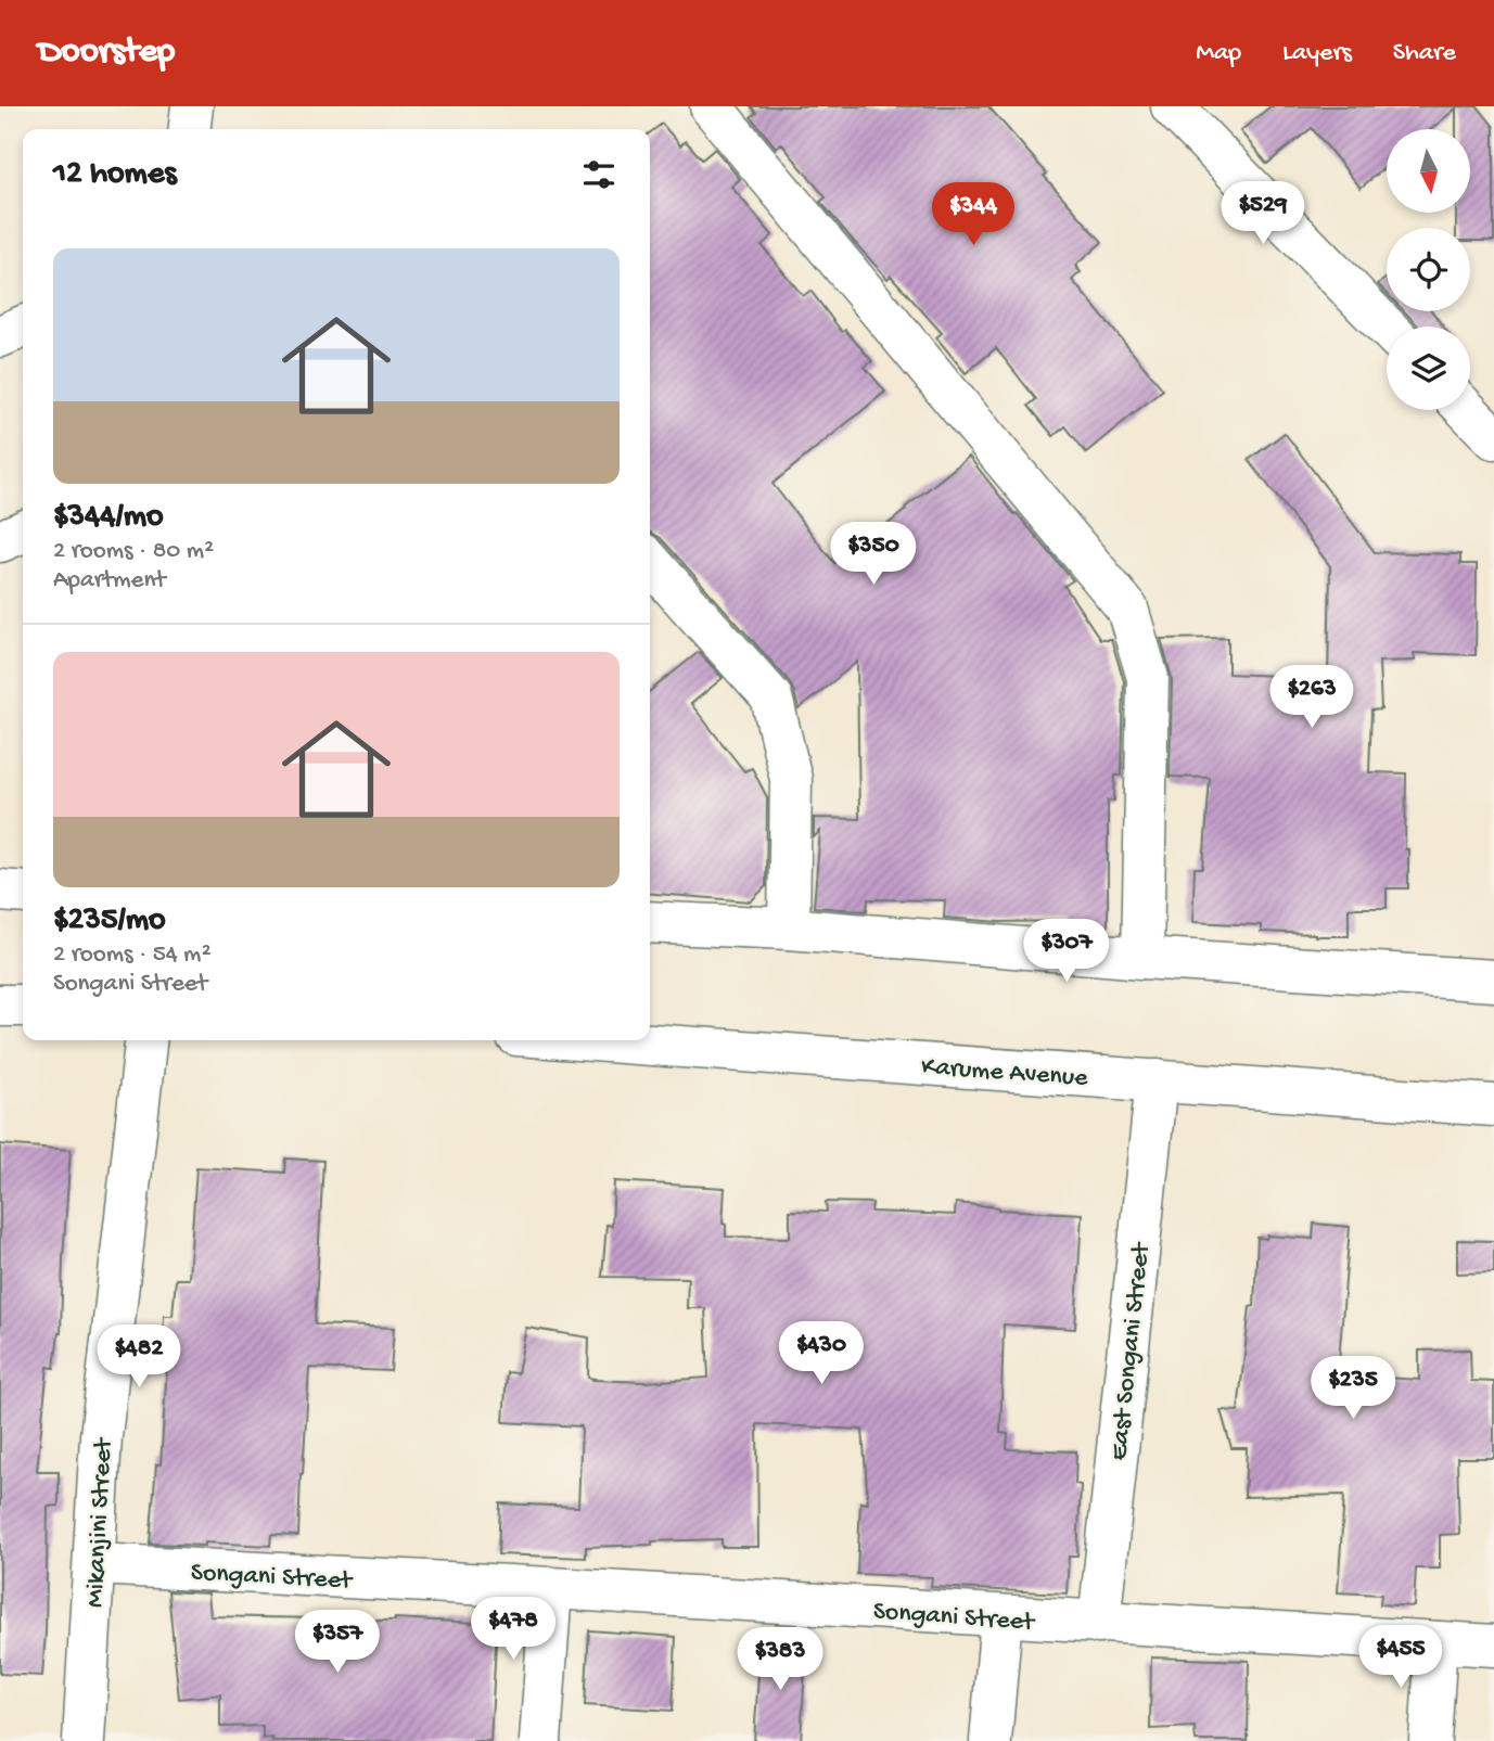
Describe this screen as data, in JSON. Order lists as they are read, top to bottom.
{
  "streets": {
    "street": [
      "Karume Avenue",
      "East Songani Street",
      "Mikanjini Street",
      "Songani Street"
    ]
  },
  "crossings": [
    ["Karume Avenue", "East Songani Street"],
    ["East Songani Street", "Songani Street"],
    ["Mikanjini Street", "Songani Street"]
  ],
  "north": "bottom",
  "page": {
    "header": "Doorstep",
    "nav": ["Map", "Layers", "Share"],
    "heading": "12 homes",
    "price": [
      "$529",
      "$344",
      "$350",
      "$263",
      "$307",
      "$430",
      "$482",
      "$235",
      "$478",
      "$357",
      "$455",
      "$383"
    ],
    "list": [
      {
        "name": "$344/mo",
        "note": "2 rooms · 80 m² · Apartment"
      },
      {
        "name": "$235/mo",
        "note": "2 rooms · 54 m² · Songani Street"
      }
    ]
  }
}
